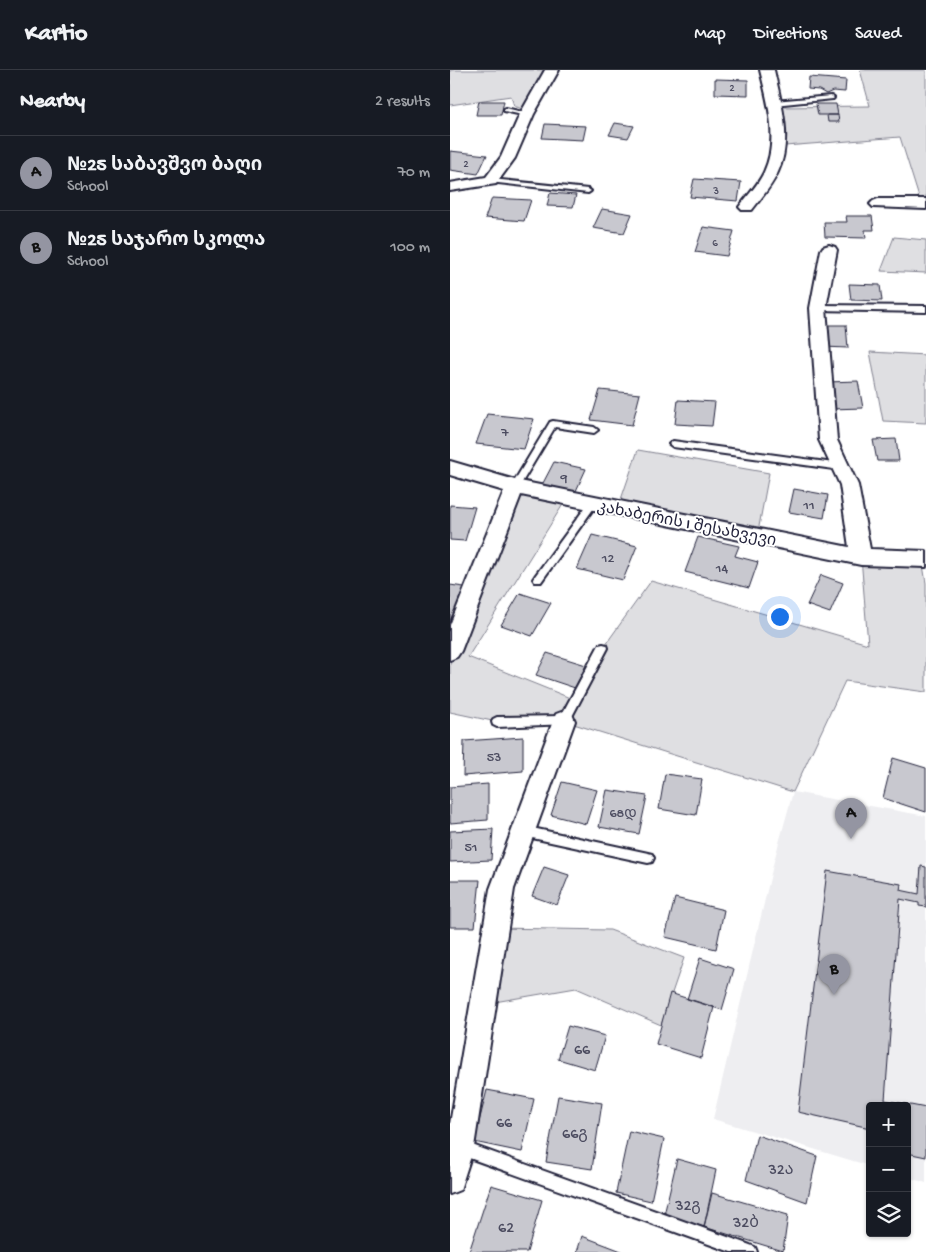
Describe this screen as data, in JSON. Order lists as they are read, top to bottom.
{
  "streets": {
    "street": ["კახაბერის I შესახვევი"]
  },
  "house_numbers": [
    "2",
    "2",
    "3",
    "6",
    "7",
    "9",
    "11",
    "12",
    "14",
    "53",
    "68დ",
    "51",
    "66",
    "66",
    "66გ",
    "32ა",
    "32გ",
    "32ბ",
    "62"
  ],
  "page": {
    "header": "Kartio",
    "nav": ["Map", "Directions", "Saved"],
    "heading": ["Nearby", "2 results"],
    "list": [
      {
        "mark": "A",
        "name": "№25 საბავშვო ბაღი",
        "note": "School",
        "value": "70 m"
      },
      {
        "mark": "B",
        "name": "№25 საჯარო სკოლა",
        "note": "School",
        "value": "100 m"
      }
    ],
    "pins": ["A", "B"],
    "map_buttons": ["+", "−"]
  }
}
